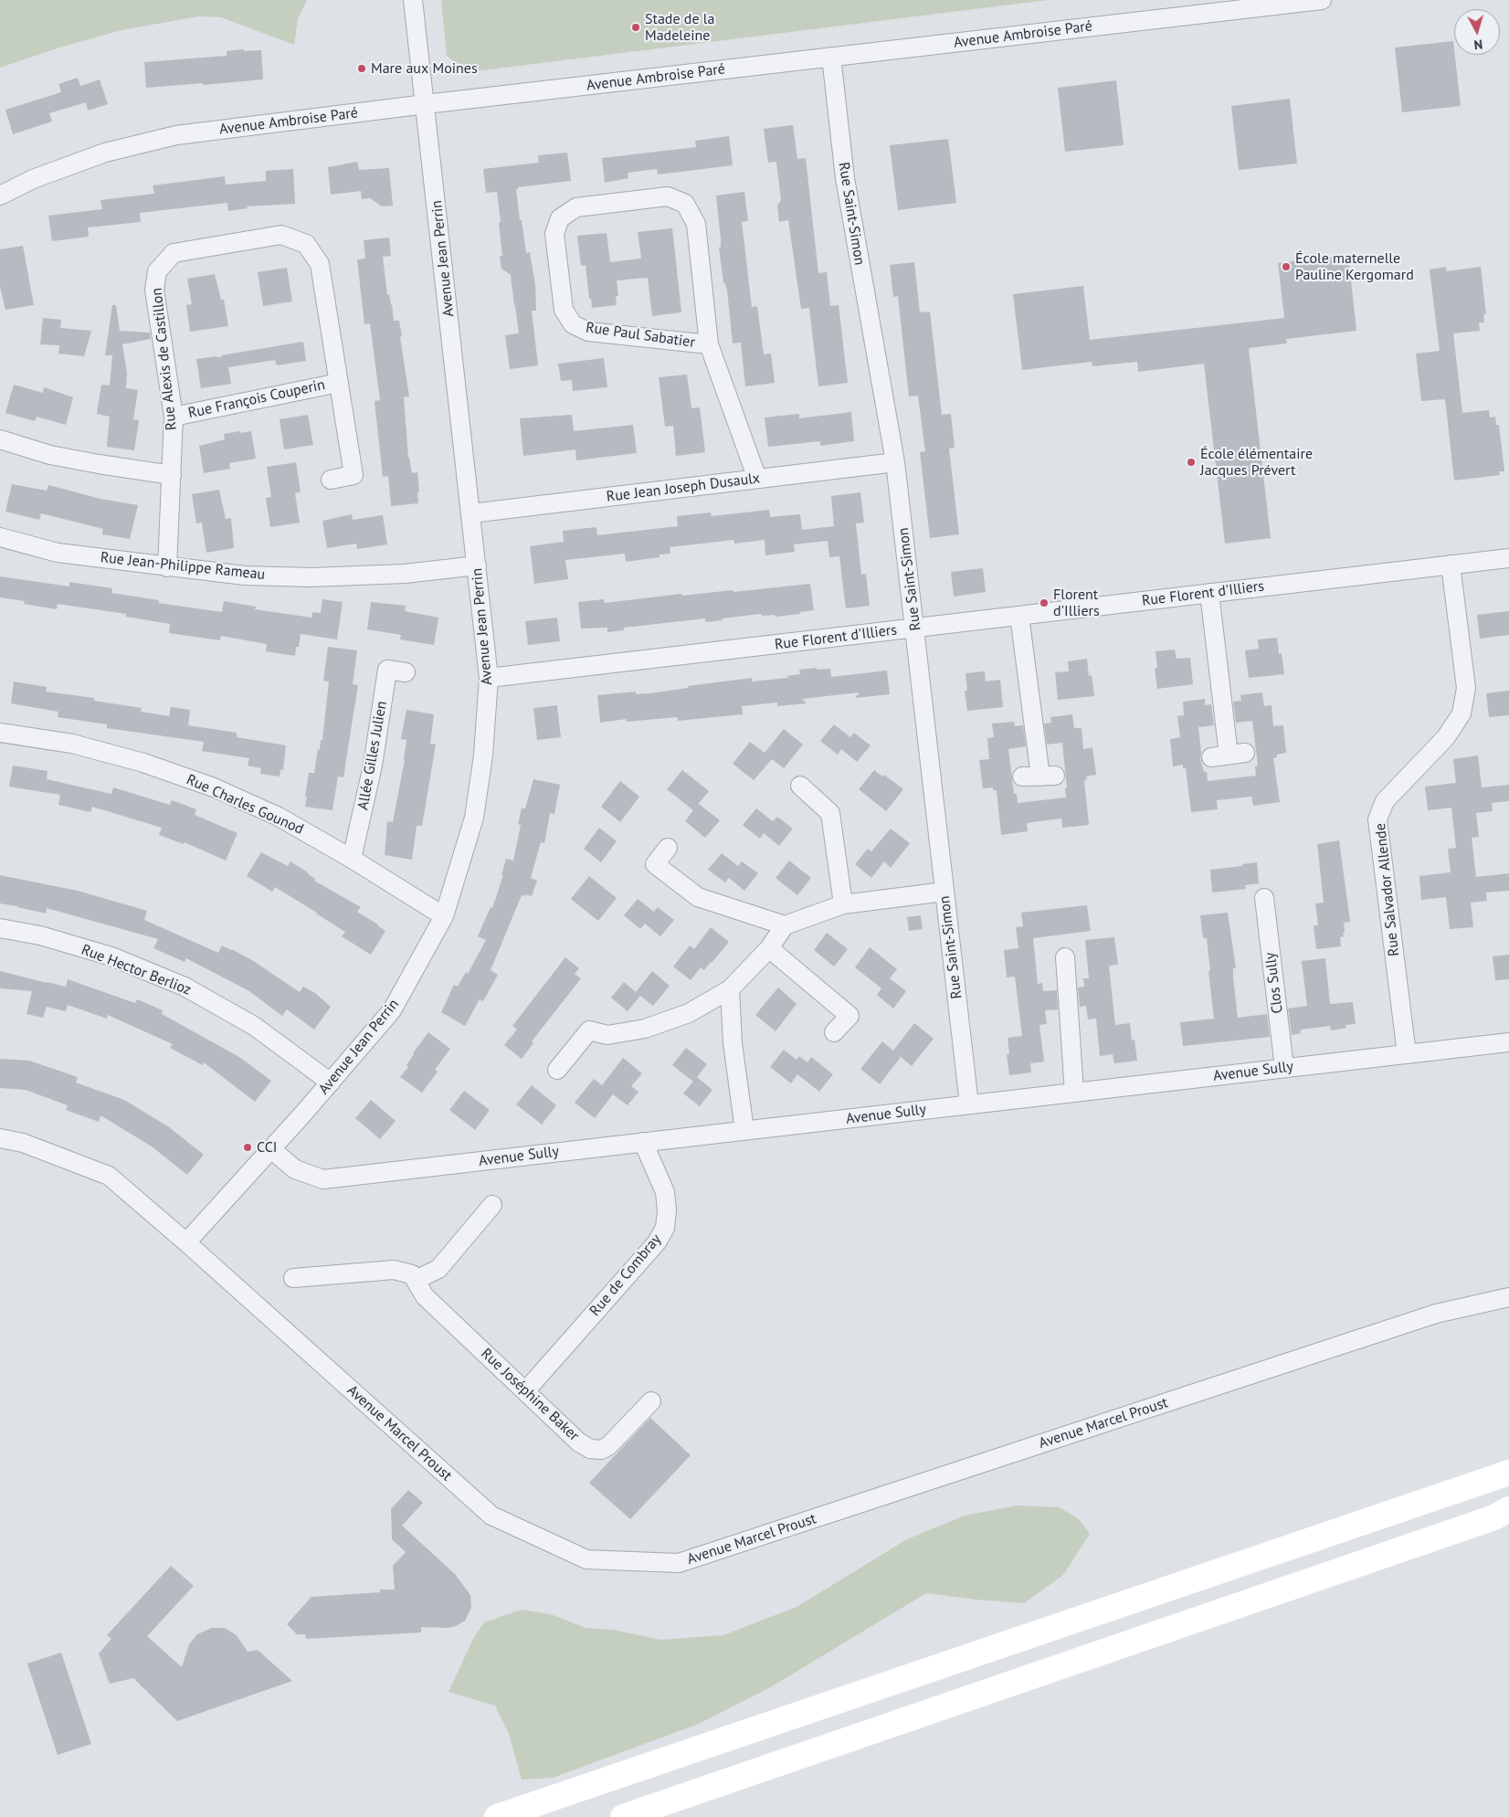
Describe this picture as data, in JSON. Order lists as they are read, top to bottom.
{
  "streets": {
    "street": [
      "Avenue Ambroise Paré",
      "Rue Saint-Simon",
      "Avenue Jean Perrin",
      "Rue Paul Sabatier",
      "Rue Alexis de Castillon",
      "Rue François Couperin",
      "Rue Jean Joseph Dusaulx",
      "Rue Jean-Philippe Rameau",
      "Rue Florent d'Illiers",
      "Allée Gilles Julien",
      "Rue Charles Gounod",
      "Rue Salvador Allende",
      "Rue Hector Berlioz",
      "Clos Sully",
      "Avenue Sully",
      "Rue de Combray",
      "Rue Joséphine Baker",
      "Avenue Marcel Proust"
    ]
  },
  "crossings": [
    ["Avenue Ambroise Paré", "Rue Saint-Simon"],
    ["Avenue Ambroise Paré", "Avenue Jean Perrin"],
    ["Rue Saint-Simon", "Rue Jean Joseph Dusaulx"],
    ["Rue Saint-Simon", "Rue Florent d'Illiers"],
    ["Rue Saint-Simon", "Avenue Sully"],
    ["Avenue Jean Perrin", "Rue Jean Joseph Dusaulx"],
    ["Avenue Jean Perrin", "Rue Jean-Philippe Rameau"],
    ["Avenue Jean Perrin", "Rue Florent d'Illiers"],
    ["Avenue Jean Perrin", "Rue Charles Gounod"],
    ["Avenue Jean Perrin", "Rue Hector Berlioz"],
    ["Avenue Jean Perrin", "Avenue Sully"],
    ["Avenue Jean Perrin", "Avenue Marcel Proust"],
    ["Rue Paul Sabatier", "Rue Jean Joseph Dusaulx"],
    ["Rue Alexis de Castillon", "Rue François Couperin"],
    ["Rue Alexis de Castillon", "Rue Jean-Philippe Rameau"],
    ["Rue Florent d'Illiers", "Rue Salvador Allende"],
    ["Allée Gilles Julien", "Rue Charles Gounod"],
    ["Rue Salvador Allende", "Avenue Sully"],
    ["Clos Sully", "Avenue Sully"],
    ["Avenue Sully", "Rue de Combray"],
    ["Rue de Combray", "Rue Joséphine Baker"]
  ],
  "places": [
    "Stade de la Madeleine",
    "Mare aux Moines",
    "École maternelle Pauline Kergomard",
    "École élémentaire Jacques Prévert",
    "Florent d'Illiers",
    "CCI"
  ],
  "north": "bottom"
}
